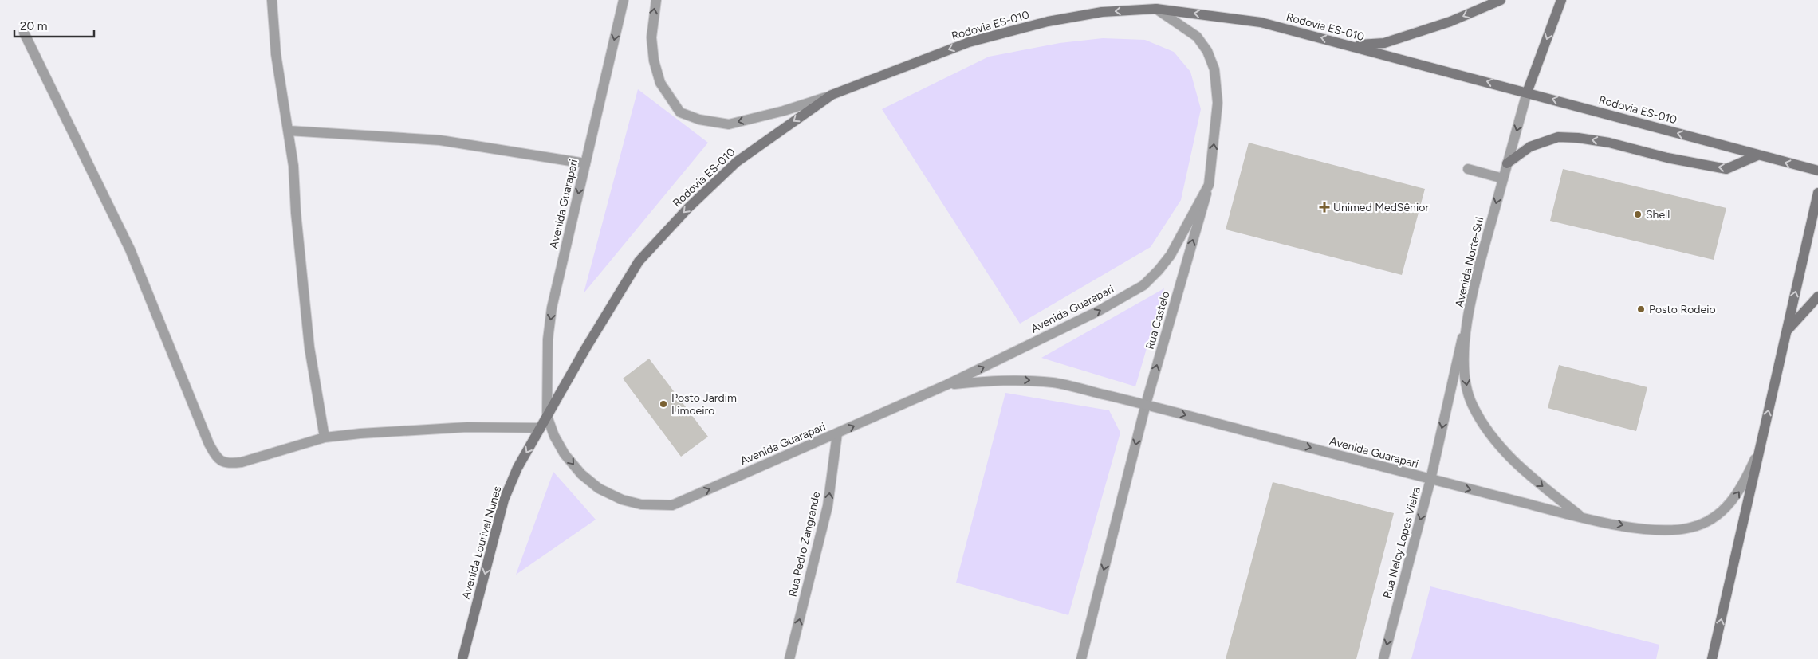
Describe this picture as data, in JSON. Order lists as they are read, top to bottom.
{
  "streets": {
    "main road": ["Rodovia ES-010", "Avenida Norte-Sul", "Avenida Lourival Nunes"],
    "street": [
      "Avenida Guarapari",
      "Rua Castelo",
      "Rua Nelcy Lopes Vieira",
      "Rua Pedro Zangrande"
    ]
  },
  "crossings": [
    ["Rodovia ES-010", "Avenida Guarapari"],
    ["Rodovia ES-010", "Avenida Norte-Sul"],
    ["Rodovia ES-010", "Rua Castelo"],
    ["Rodovia ES-010", "Avenida Lourival Nunes"],
    ["Avenida Guarapari", "Avenida Norte-Sul"],
    ["Avenida Guarapari", "Rua Castelo"],
    ["Avenida Guarapari", "Avenida Lourival Nunes"],
    ["Avenida Guarapari", "Rua Nelcy Lopes Vieira"],
    ["Avenida Guarapari", "Rua Pedro Zangrande"],
    ["Avenida Norte-Sul", "Rua Nelcy Lopes Vieira"]
  ],
  "one_way": [
    "Rodovia ES-010",
    "Avenida Norte-Sul",
    "Avenida Lourival Nunes",
    "Rua Nelcy Lopes Vieira",
    "Rua Pedro Zangrande"
  ],
  "places": {
    "health": ["Unimed MedSênior"],
    "other": ["Shell", "Posto Rodeio", "Posto Jardim Limoeiro"]
  },
  "scale_bar": "20 m"
}
